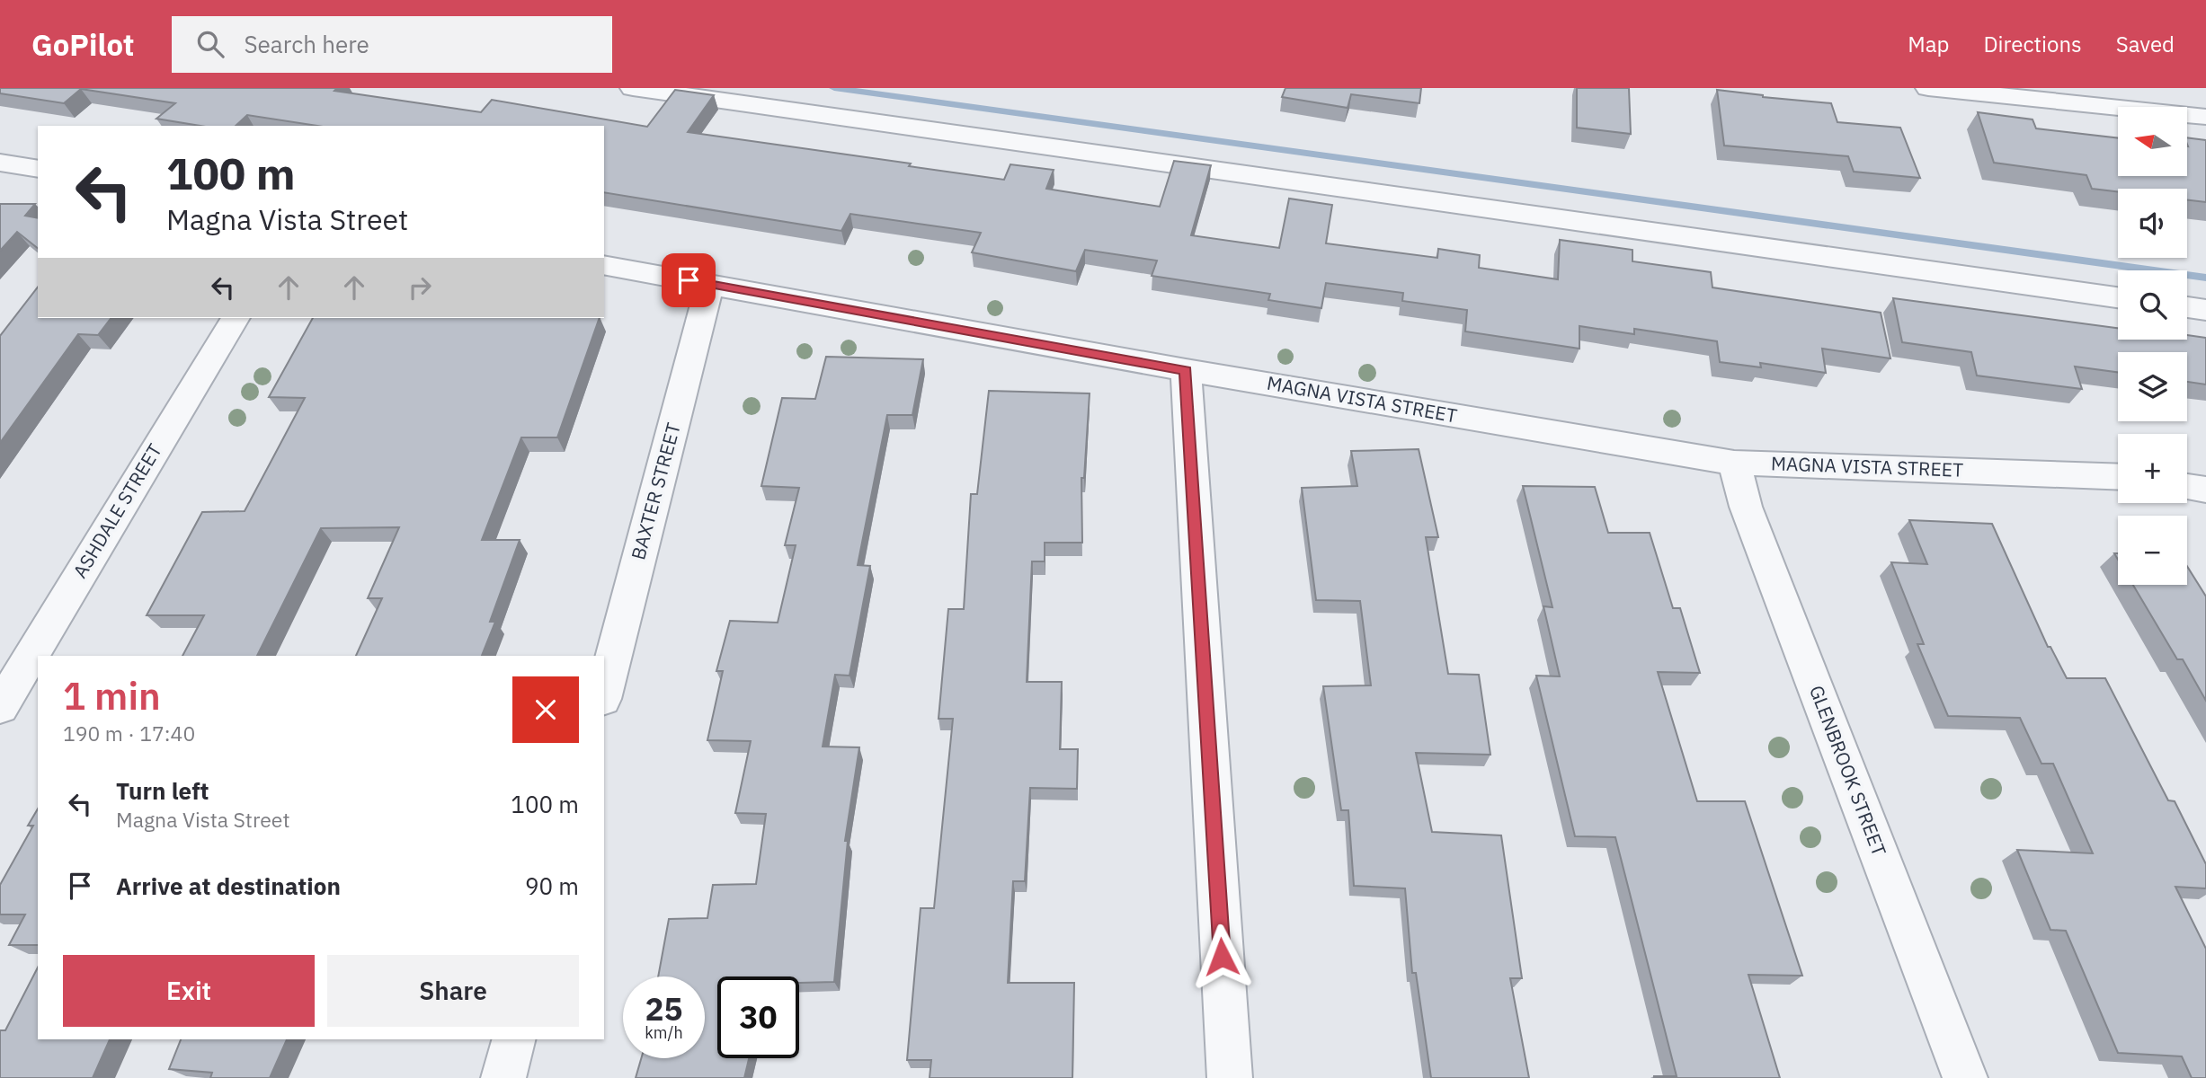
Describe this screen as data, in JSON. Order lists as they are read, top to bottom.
{
  "streets": {
    "street": [
      "MAGNA VISTA STREET",
      "BAXTER STREET",
      "ASHDALE STREET",
      "GLENBROOK STREET"
    ]
  },
  "crossings": [
    ["MAGNA VISTA STREET", "BAXTER STREET"],
    ["MAGNA VISTA STREET", "GLENBROOK STREET"]
  ],
  "north": "left",
  "page": {
    "header": "GoPilot",
    "search": "Search here",
    "nav": ["Map", "Directions", "Saved"],
    "map_buttons": ["+", "−"],
    "turn": ["100 m", "Magna Vista Street"],
    "heading": ["1 min", "190 m · 17:40"],
    "list": [
      {
        "name": "Turn left",
        "note": "Magna Vista Street",
        "value": "100 m"
      },
      {
        "name": "Arrive at destination",
        "value": "90 m"
      }
    ],
    "buttons": ["Exit", "Share"],
    "speed": "25 km/h",
    "limit": "30"
  }
}
